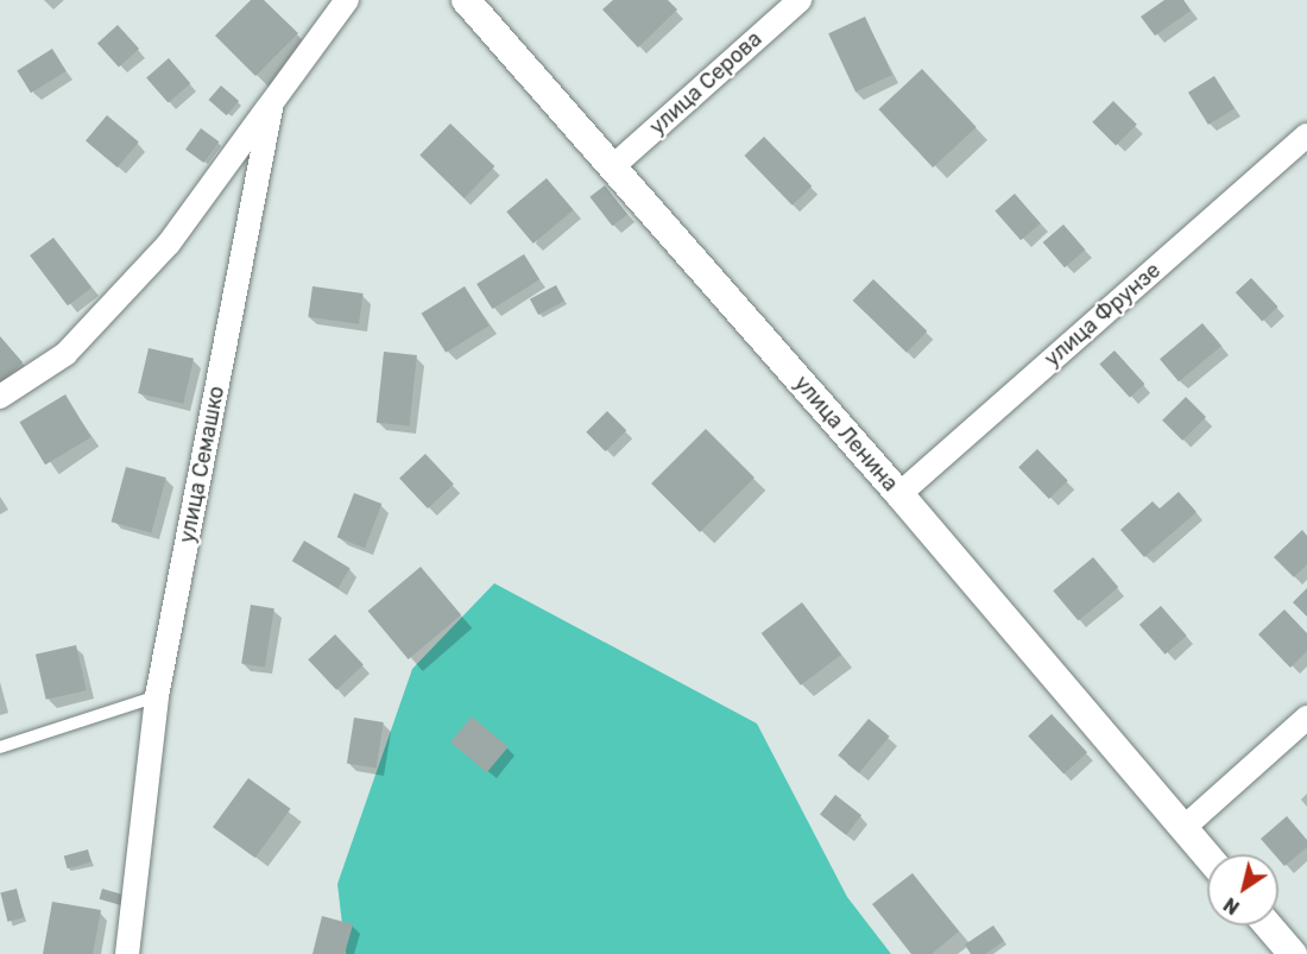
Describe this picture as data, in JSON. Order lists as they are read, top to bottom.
{
  "streets": {
    "street": [
      "улица Серова",
      "улица Фрунзе",
      "улица Ленина",
      "улица Семашко"
    ]
  },
  "crossings": [
    ["улица Серова", "улица Ленина"],
    ["улица Фрунзе", "улица Ленина"]
  ],
  "north": "bottom left"
}
